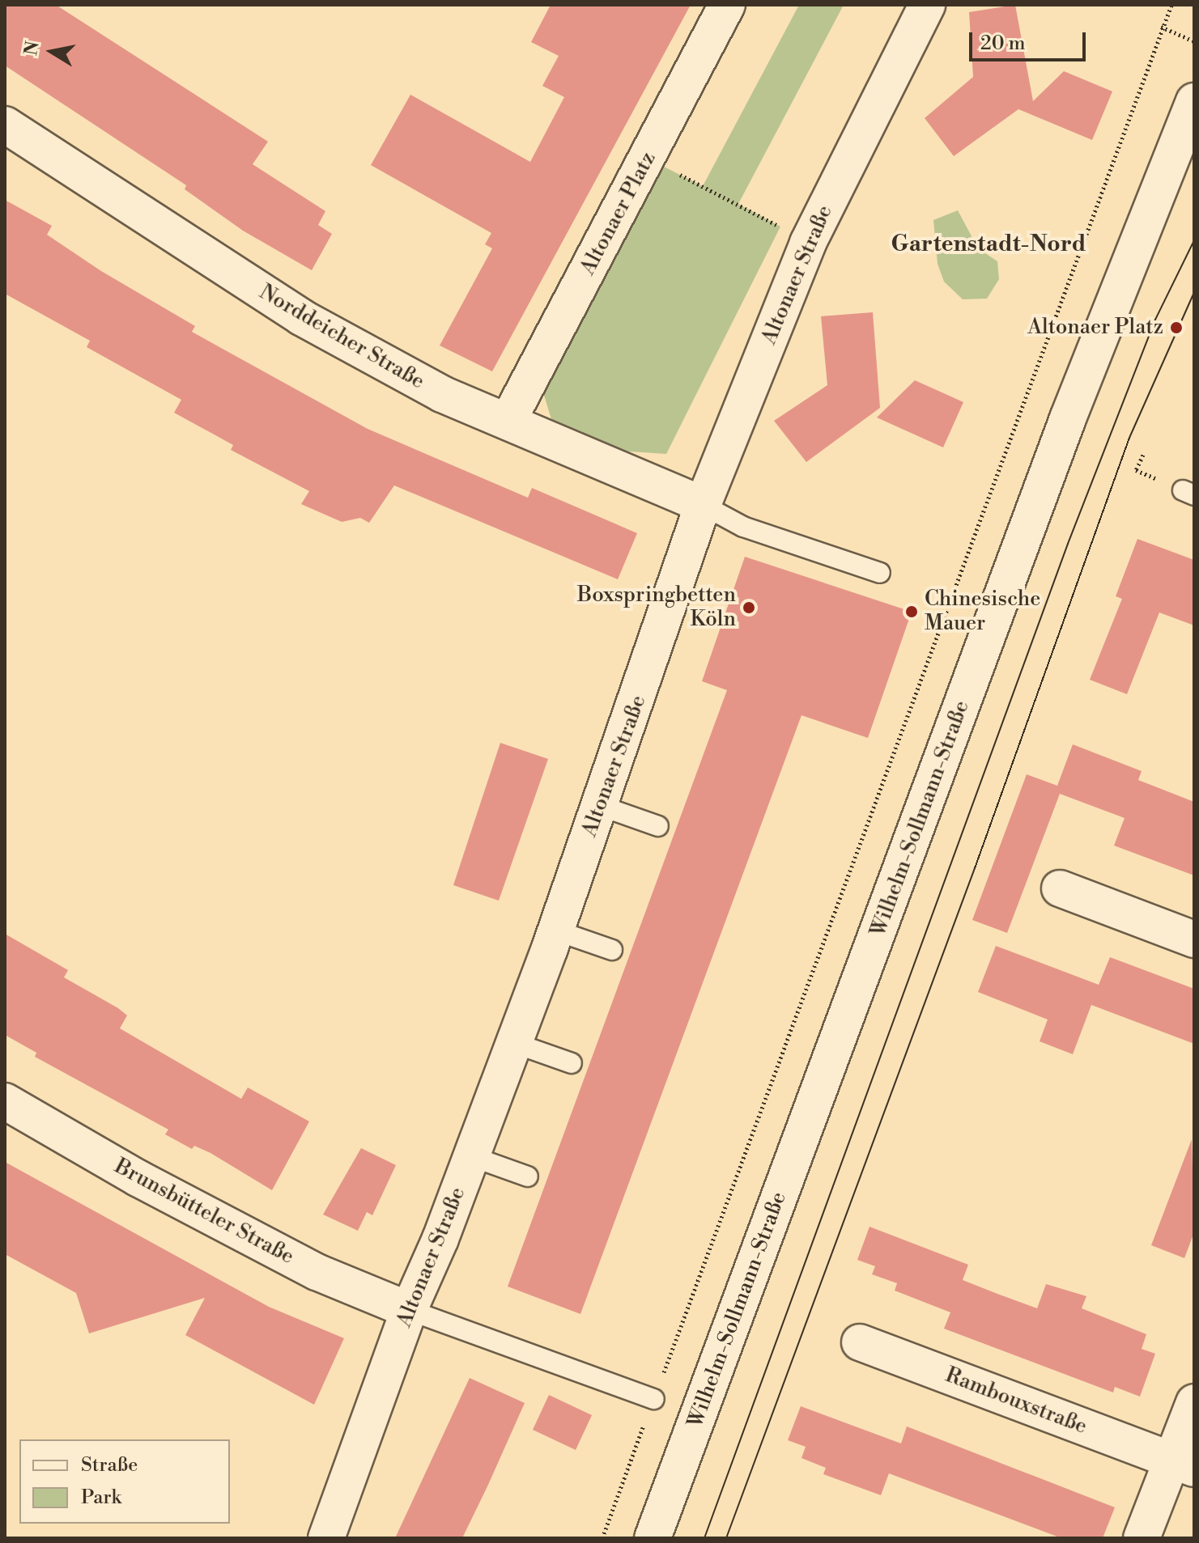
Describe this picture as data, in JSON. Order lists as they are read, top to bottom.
{
  "streets": {
    "street": [
      "Altonaer Platz",
      "Altonaer Straße",
      "Norddeicher Straße",
      "Wilhelm-Sollmann-Straße",
      "Brunsbütteler Straße",
      "Rambouxstraße"
    ]
  },
  "crossings": [
    ["Altonaer Platz", "Norddeicher Straße"],
    ["Altonaer Straße", "Norddeicher Straße"],
    ["Altonaer Straße", "Brunsbütteler Straße"]
  ],
  "districts": ["Gartenstadt-Nord"],
  "places": ["Altonaer Platz", "Boxspringbetten Köln", "Chinesische Mauer"],
  "legend": ["Straße", "Park"],
  "scale_bar": "20 m",
  "north": "left"
}
